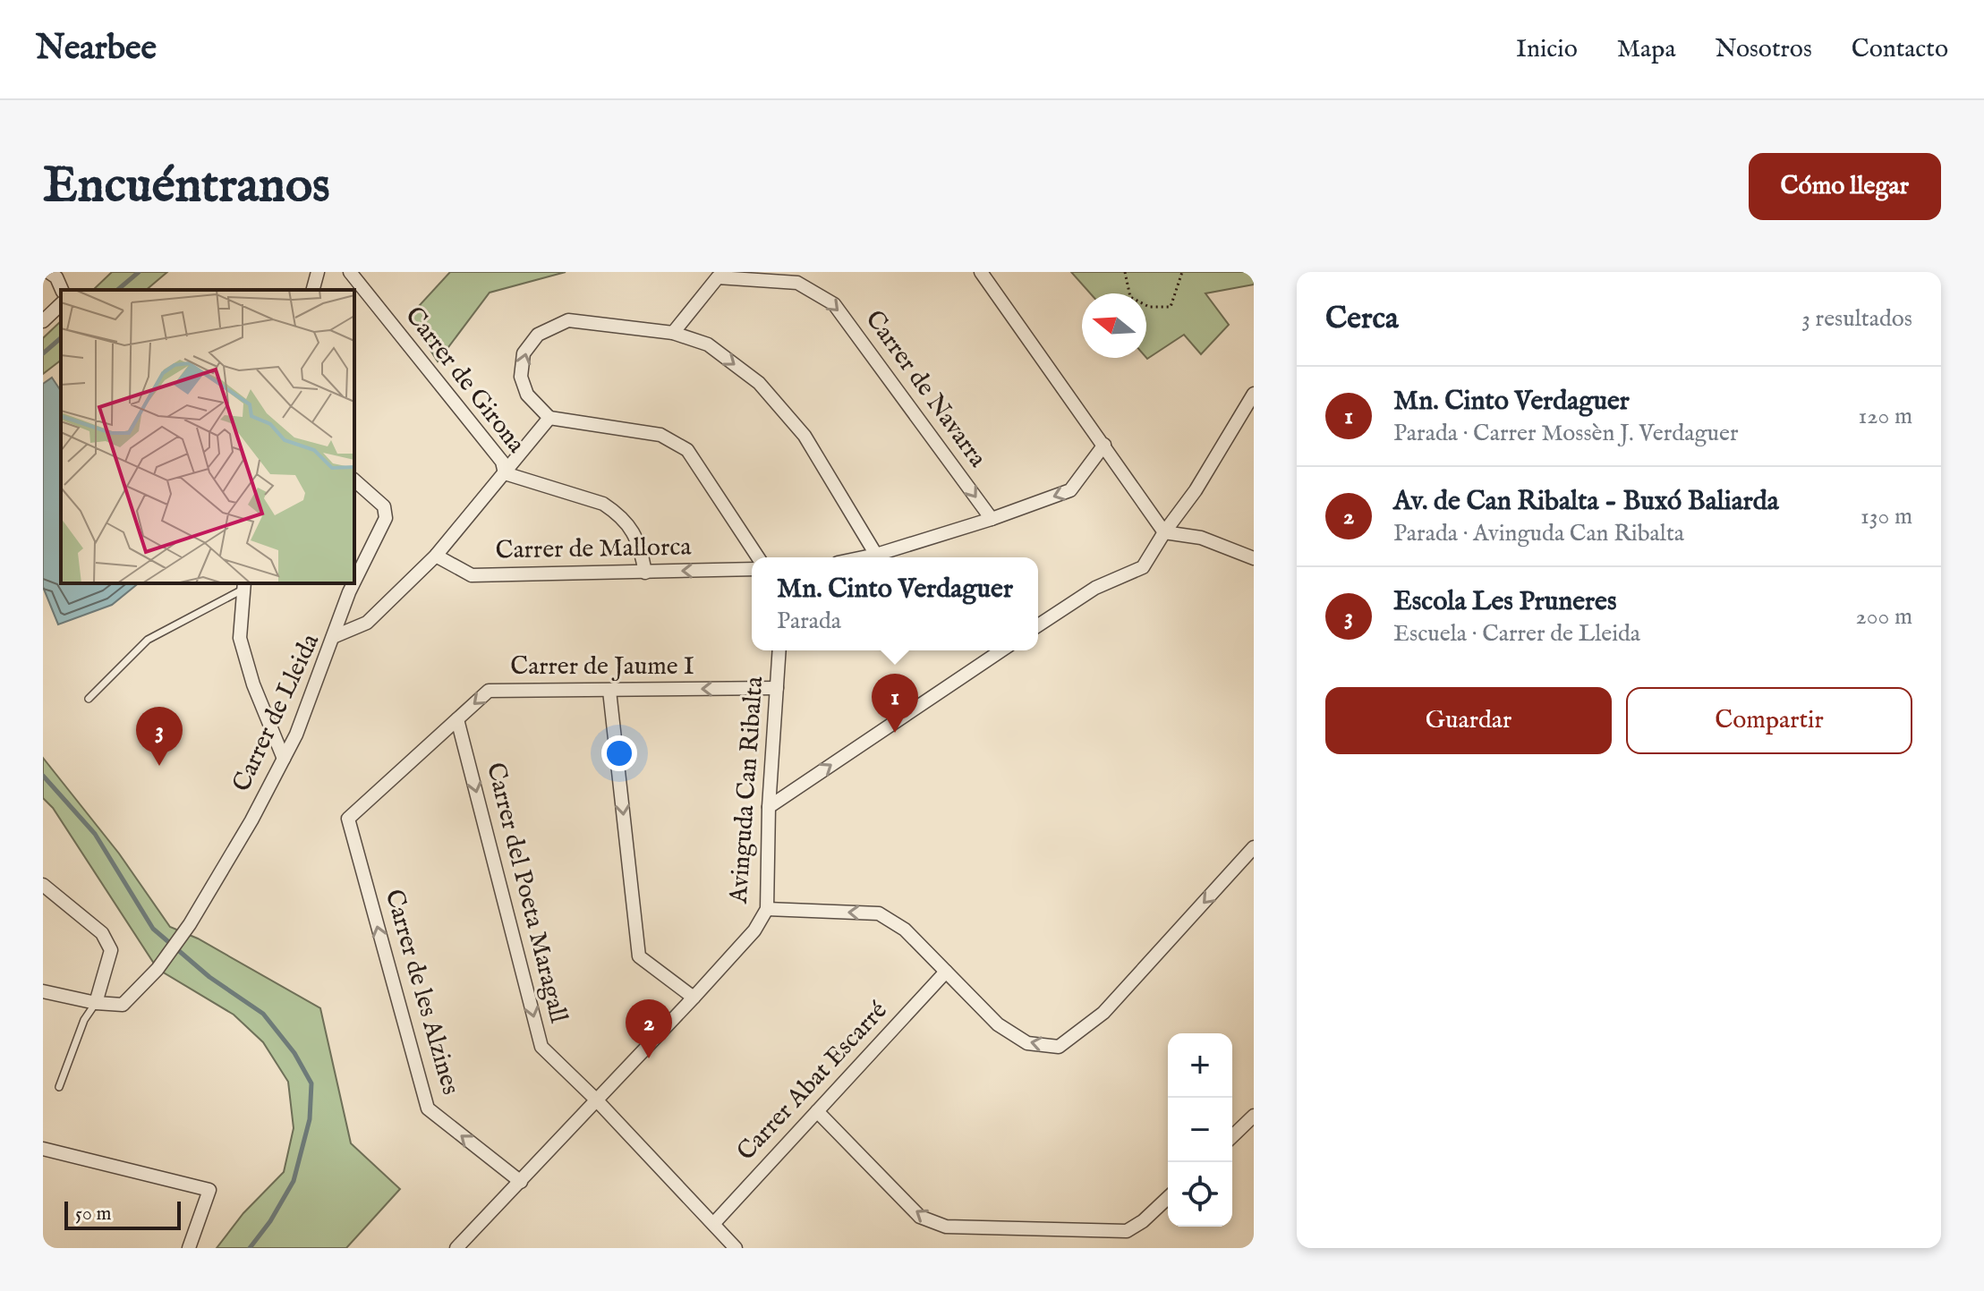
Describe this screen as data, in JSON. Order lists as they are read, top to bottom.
{
  "streets": {
    "street": [
      "Carrer de Girona",
      "Carrer de Navarra",
      "Carrer de Mallorca",
      "Carrer de Jaume I",
      "Carrer de Lleida",
      "Avinguda Can Ribalta",
      "Carrer del Poeta Maragall",
      "Carrer de les Alzines",
      "Carrer Abat Escarré"
    ]
  },
  "crossings": [
    ["Carrer de Girona", "Carrer de Mallorca"],
    ["Carrer de Girona", "Carrer de Lleida"],
    ["Carrer de Mallorca", "Carrer de Lleida"],
    ["Carrer de Jaume I", "Avinguda Can Ribalta"],
    ["Carrer de Jaume I", "Carrer del Poeta Maragall"],
    ["Carrer de Jaume I", "Carrer de les Alzines"],
    ["Avinguda Can Ribalta", "Carrer del Poeta Maragall"],
    ["Avinguda Can Ribalta", "Carrer de les Alzines"],
    ["Carrer del Poeta Maragall", "Carrer Abat Escarré"]
  ],
  "one_way": ["Carrer de Jaume I", "Carrer del Poeta Maragall", "Carrer de les Alzines"],
  "scale_bar": "50 m",
  "north": "left",
  "page": {
    "header": "Nearbee",
    "nav": [
      "Inicio",
      "Mapa",
      "Nosotros",
      "Contacto"
    ],
    "buttons": [
      "Cómo llegar",
      ["Guardar", "Compartir"]
    ],
    "title": "Encuéntranos",
    "heading": ["Cerca", "3 resultados"],
    "list": [
      {
        "mark": "1",
        "name": "Mn. Cinto Verdaguer",
        "note": "Parada · Carrer Mossèn J. Verdaguer",
        "value": "120 m"
      },
      {
        "mark": "2",
        "name": "Av. de Can Ribalta - Buxó Baliarda",
        "note": "Parada · Avinguda Can Ribalta",
        "value": "130 m"
      },
      {
        "mark": "3",
        "name": "Escola Les Pruneres",
        "note": "Escuela · Carrer de Lleida",
        "value": "200 m"
      }
    ],
    "popup": ["Mn. Cinto Verdaguer", "Parada"],
    "pins": ["1", "3", "2"],
    "map_buttons": ["+", "−"],
    "scale": "50 m"
  }
}
